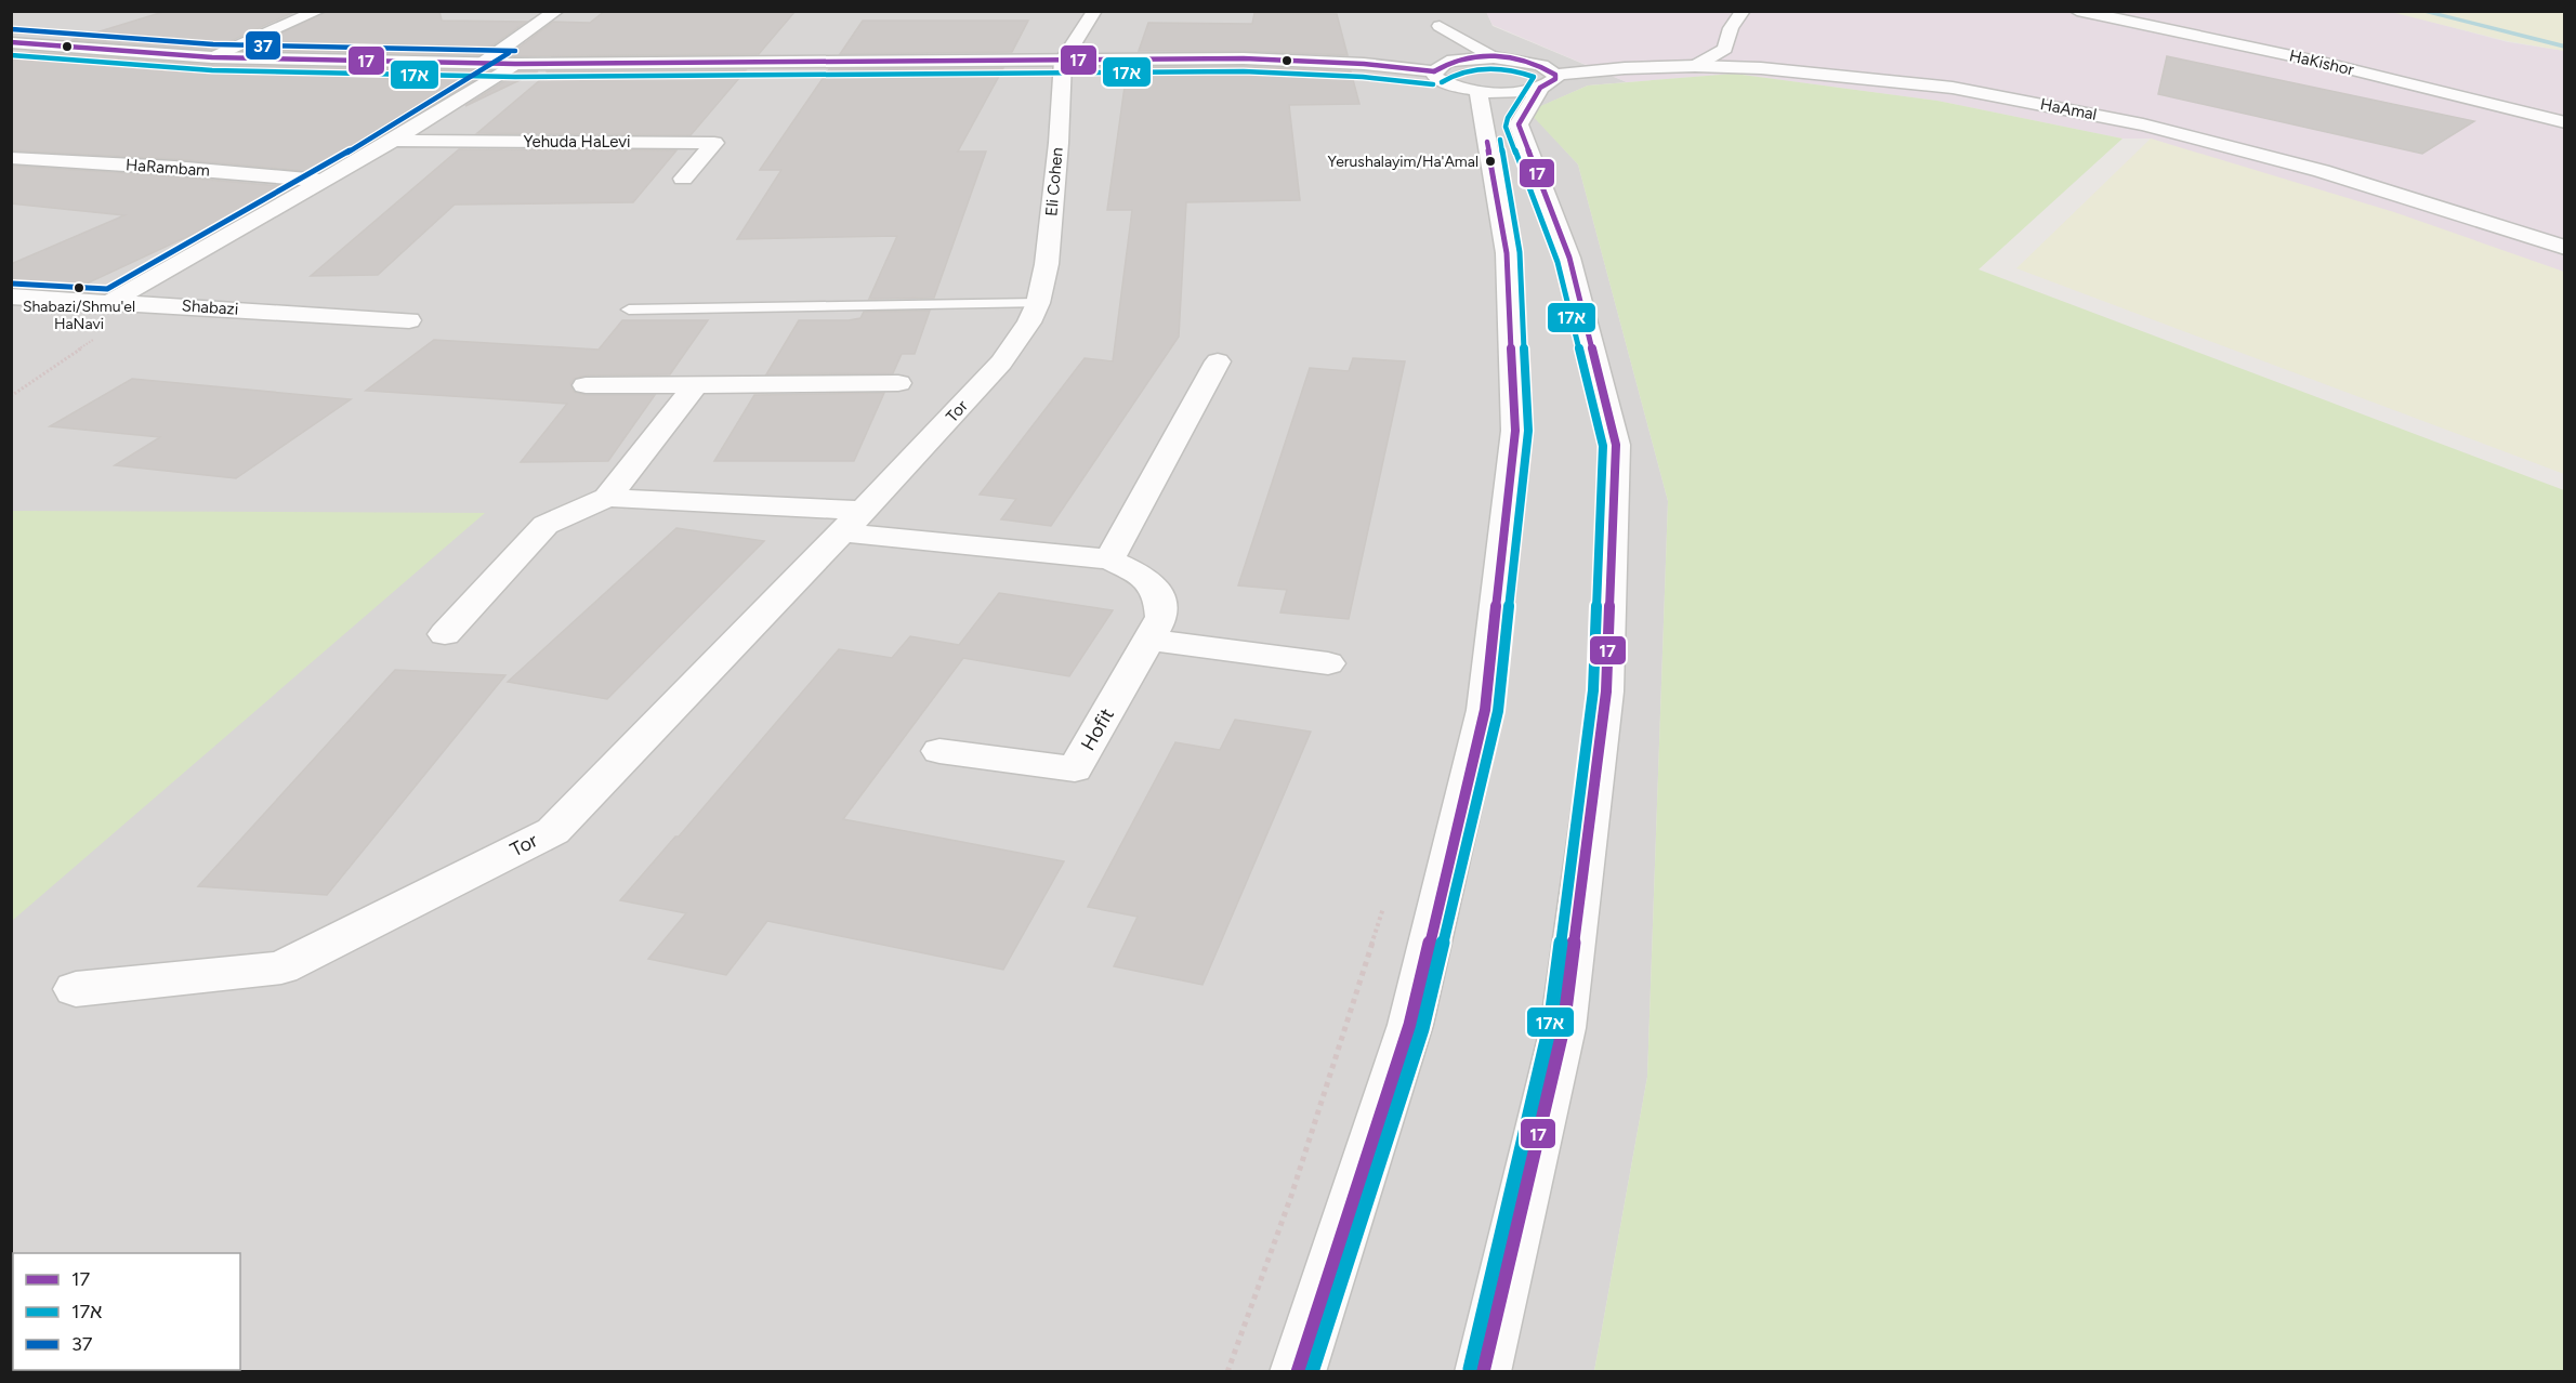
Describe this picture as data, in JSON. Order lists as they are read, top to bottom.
{
  "streets": {
    "street": [
      "HaKishor",
      "HaAmal",
      "Yehuda HaLevi",
      "HaRambam",
      "Eli Cohen",
      "Shabazi",
      "Tor",
      "Hofit"
    ]
  },
  "crossings": [
    ["Eli Cohen", "Tor"],
    ["Tor", "Hofit"]
  ],
  "places": ["Yerushalayim/Ha'Amal", "Shabazi/Shmu'el HaNavi"],
  "lines": ["transit line 37", "transit line 17", "transit line 17א"],
  "legend": ["17", "17א", "37"]
}
